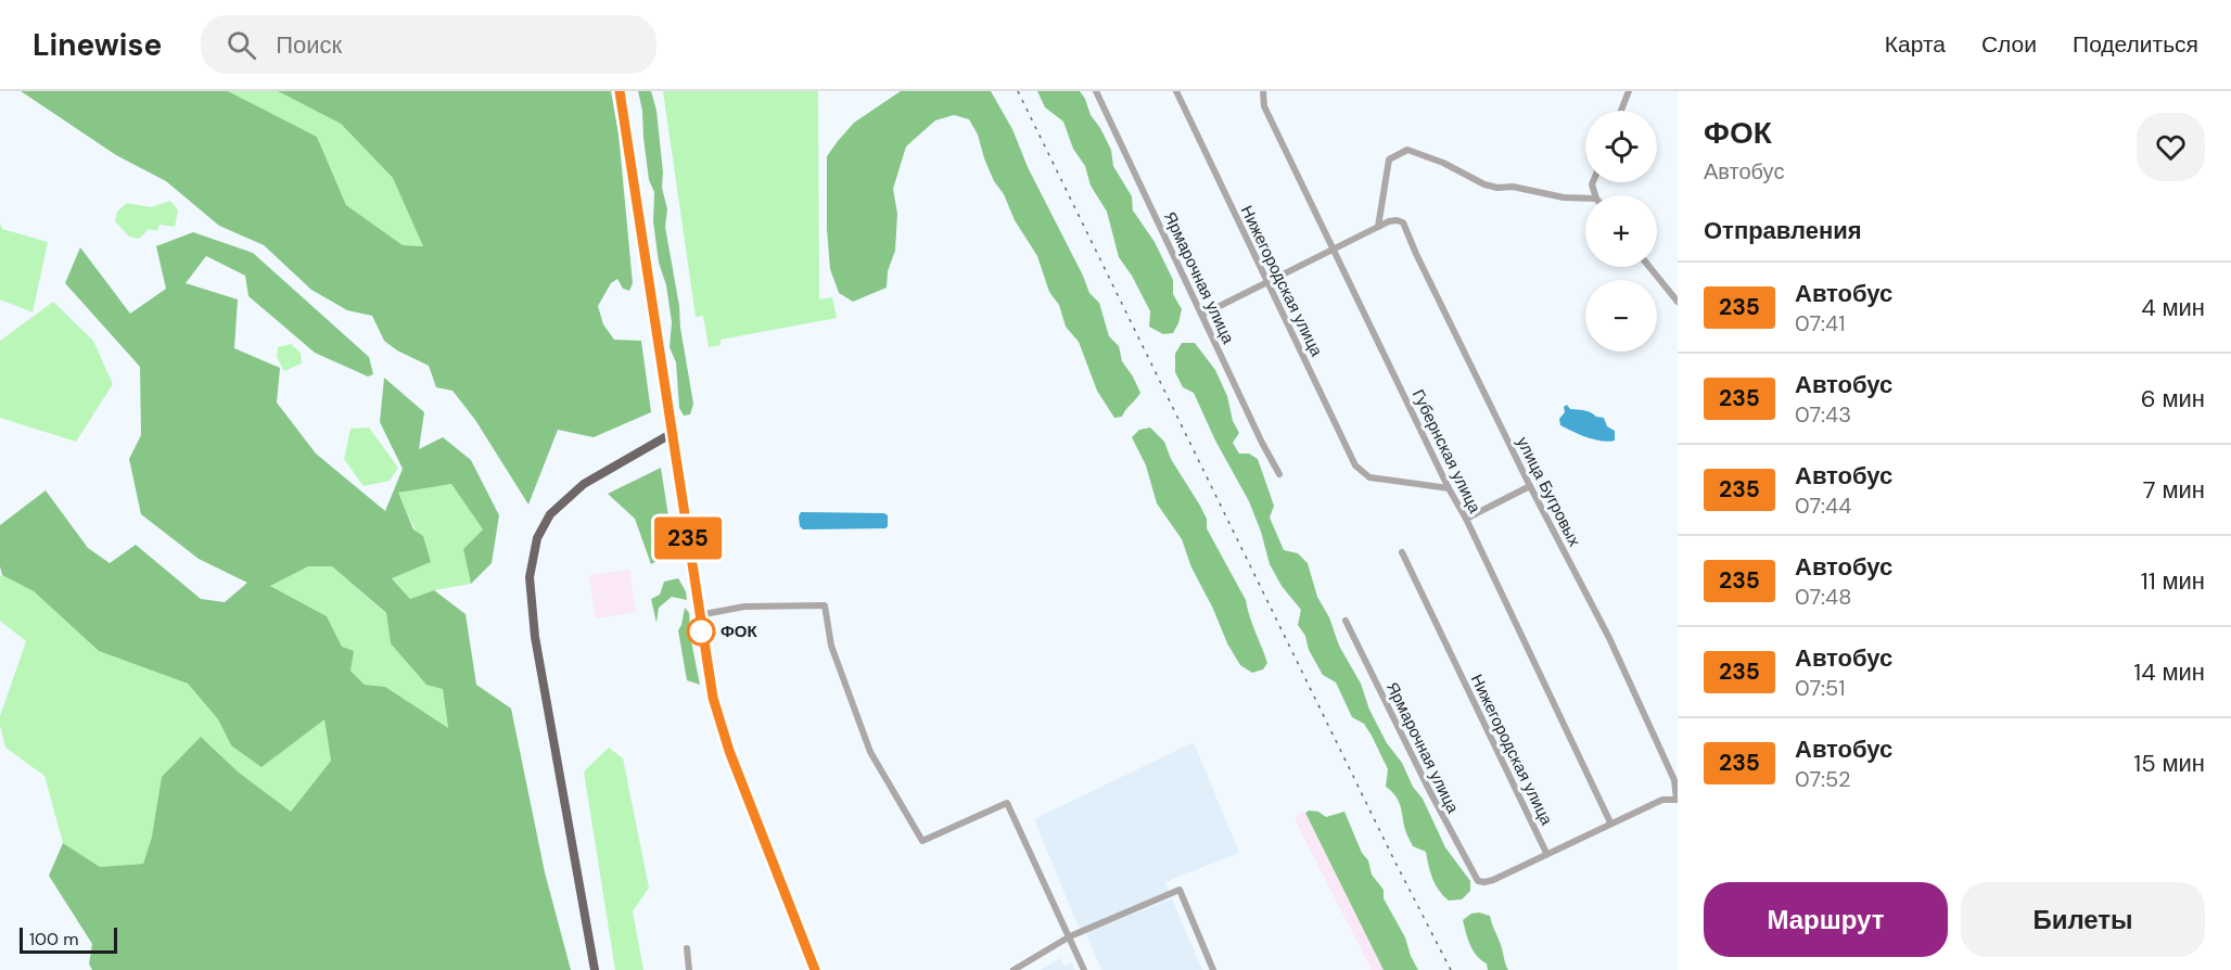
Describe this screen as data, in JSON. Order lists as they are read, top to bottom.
{
  "streets": {
    "street": [
      "Ярмарочная улица",
      "Нижегородская улица",
      "Губернская улица",
      "улица Бугровых"
    ]
  },
  "crossings": [
    ["Ярмарочная улица", "Нижегородская улица"],
    ["Нижегородская улица", "Губернская улица"]
  ],
  "places": ["ФОК"],
  "lines": ["bus line 235"],
  "scale_bar": "100 m",
  "page": {
    "header": "Linewise",
    "search": "Поиск",
    "nav": ["Карта", "Слои", "Поделиться"],
    "on_map": "235",
    "heading": [
      ["ФОК", "Автобус"],
      "Отправления"
    ],
    "map_buttons": ["+", "−"],
    "list": [
      {
        "mark": "235",
        "name": "Автобус",
        "note": "07:41",
        "value": "4 мин"
      },
      {
        "mark": "235",
        "name": "Автобус",
        "note": "07:43",
        "value": "6 мин"
      },
      {
        "mark": "235",
        "name": "Автобус",
        "note": "07:44",
        "value": "7 мин"
      },
      {
        "mark": "235",
        "name": "Автобус",
        "note": "07:48",
        "value": "11 мин"
      },
      {
        "mark": "235",
        "name": "Автобус",
        "note": "07:51",
        "value": "14 мин"
      },
      {
        "mark": "235",
        "name": "Автобус",
        "note": "07:52",
        "value": "15 мин"
      }
    ],
    "buttons": ["Маршрут", "Билеты"],
    "scale": "100 m"
  }
}
